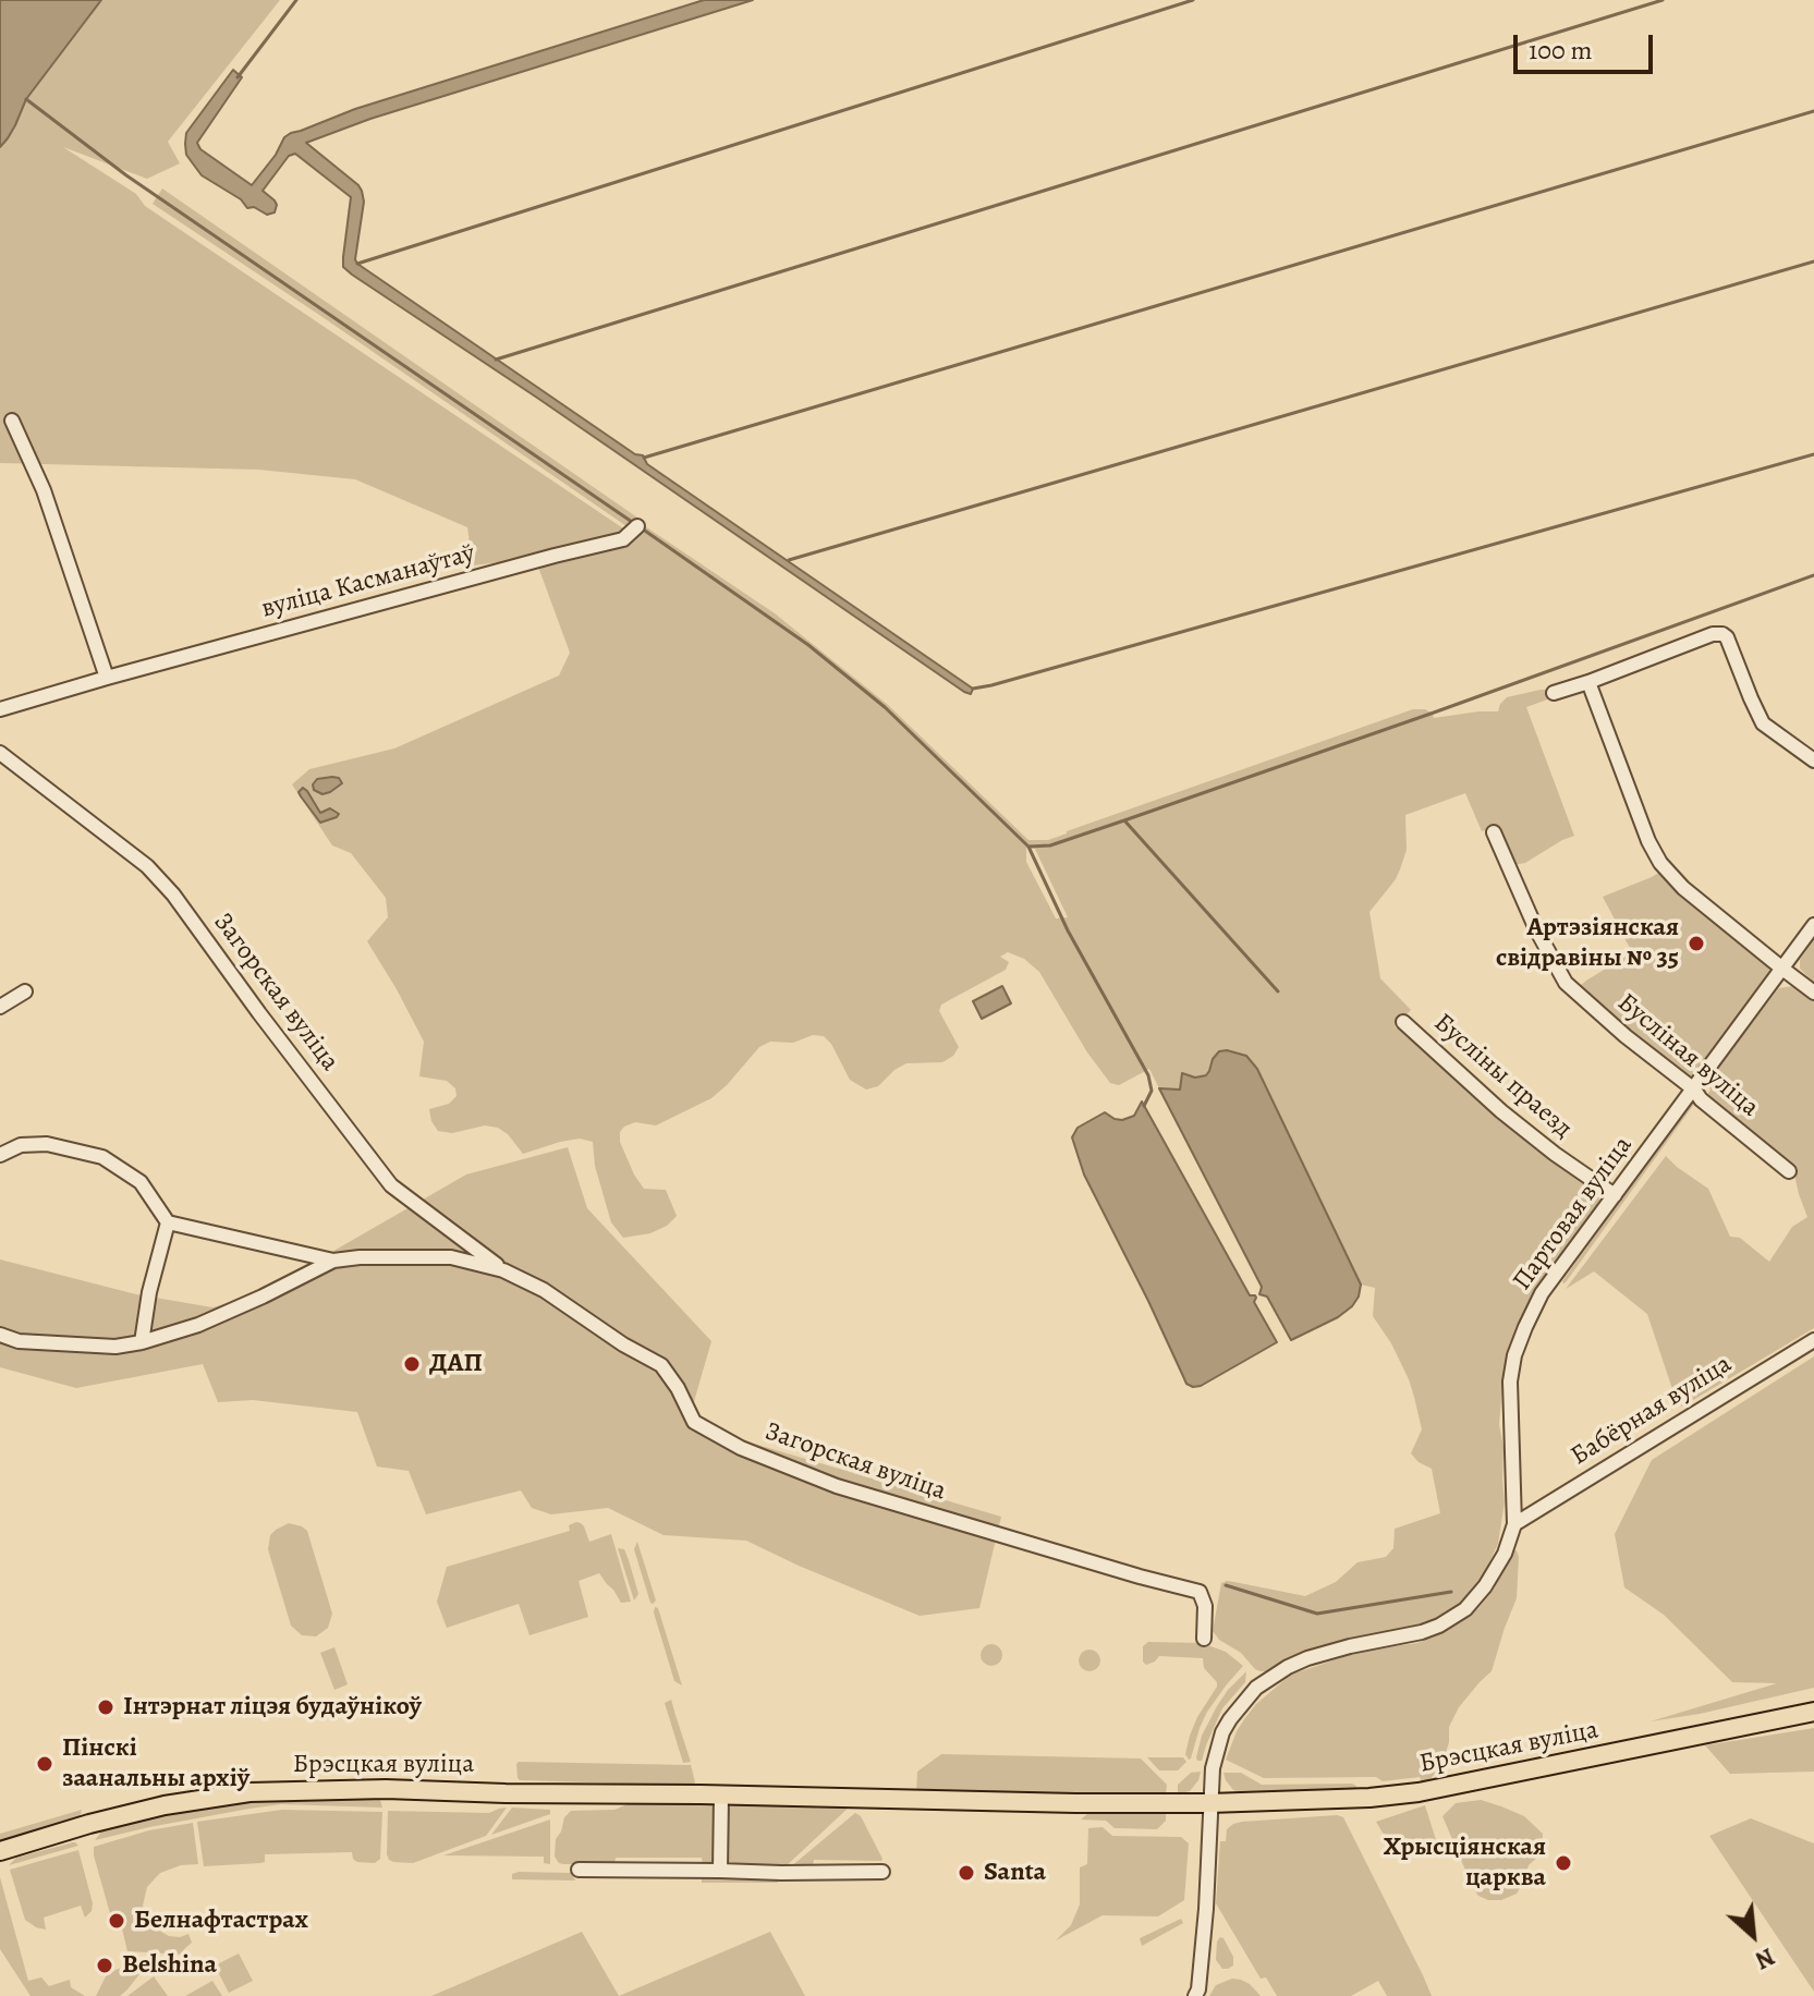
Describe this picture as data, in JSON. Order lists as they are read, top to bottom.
{
  "streets": {
    "main road": ["Брэсцкая вуліца"],
    "street": [
      "вуліца Касманаўтаў",
      "Загорская вуліца",
      "Бусліная вуліца",
      "Бусліны праезд",
      "Партовая вуліца",
      "Бабёрная вуліца"
    ]
  },
  "crossings": [
    ["Бусліная вуліца", "Партовая вуліца"],
    ["Бусліны праезд", "Партовая вуліца"],
    ["Партовая вуліца", "Бабёрная вуліца"]
  ],
  "places": [
    "Артэзіянская свідравіны № 35",
    "ДАП",
    "Інтэрнат ліцэя будаўнікоў",
    "Пінскі заанальны архіў",
    "Хрысціянская царква",
    "Santa",
    "Белнафтастрах",
    "Belshina"
  ],
  "scale_bar": "100 m",
  "north": "bottom right"
}
